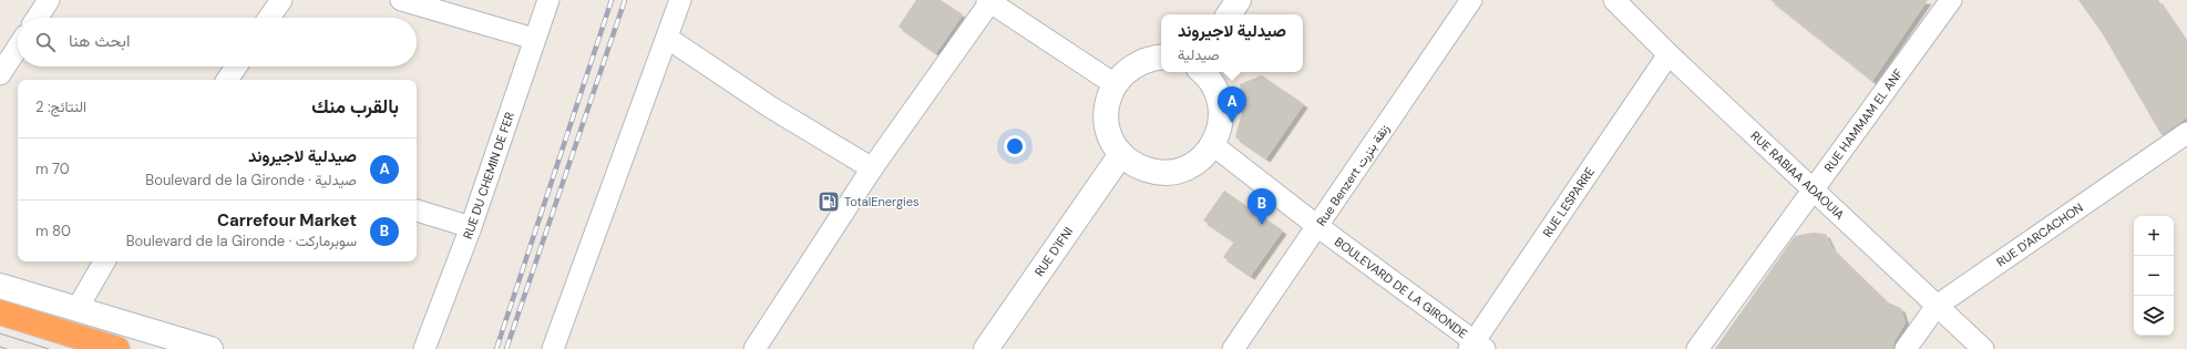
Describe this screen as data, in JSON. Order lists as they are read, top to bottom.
{
  "streets": {
    "street": [
      "RUE HAMMAM EL ANF",
      "RUE DU CHEMIN DE FER",
      "Rue Benzert زنقة بنزرت",
      "RUE RABIAA ADAOUIA",
      "RUE LESPARRE",
      "RUE D'ARCACHON",
      "RUE D'IFNI",
      "BOULEVARD DE LA GIRONDE"
    ]
  },
  "crossings": [
    ["RUE HAMMAM EL ANF", "RUE RABIAA ADAOUIA"],
    ["Rue Benzert زنقة بنزرت", "BOULEVARD DE LA GIRONDE"],
    ["RUE RABIAA ADAOUIA", "RUE LESPARRE"],
    ["RUE RABIAA ADAOUIA", "RUE D'ARCACHON"],
    ["RUE LESPARRE", "BOULEVARD DE LA GIRONDE"]
  ],
  "places": {
    "fuel station": ["TotalEnergies"]
  },
  "page": {
    "popup": ["صيدلية لاجيروند", "صيدلية"],
    "search": "ابحث هنا",
    "heading": ["بالقرب منك", "النتائج: 2"],
    "pins": ["A", "B"],
    "list": [
      {
        "mark": "A",
        "name": "صيدلية لاجيروند",
        "note": "صيدلية · Boulevard de la Gironde",
        "value": "70 m"
      },
      {
        "mark": "B",
        "name": "Carrefour Market",
        "note": "سوبرماركت · Boulevard de la Gironde",
        "value": "80 m"
      }
    ],
    "map_buttons": ["+", "−"]
  }
}
